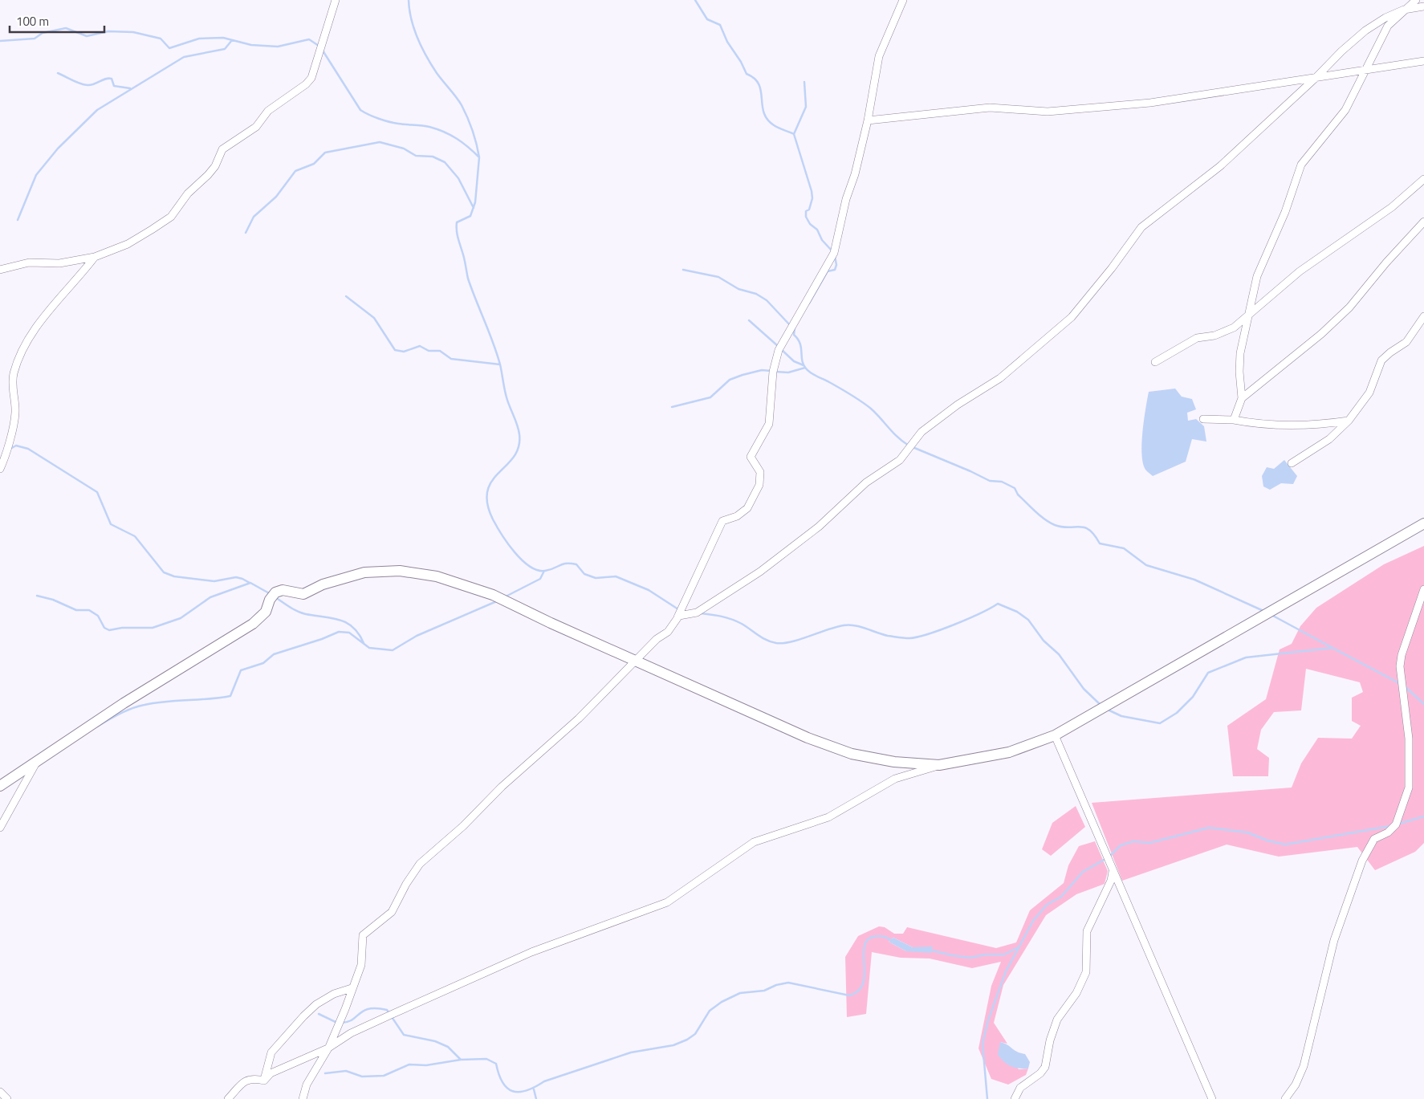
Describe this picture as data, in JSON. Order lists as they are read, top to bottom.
{
  "scale_bar": "100 m"
}
